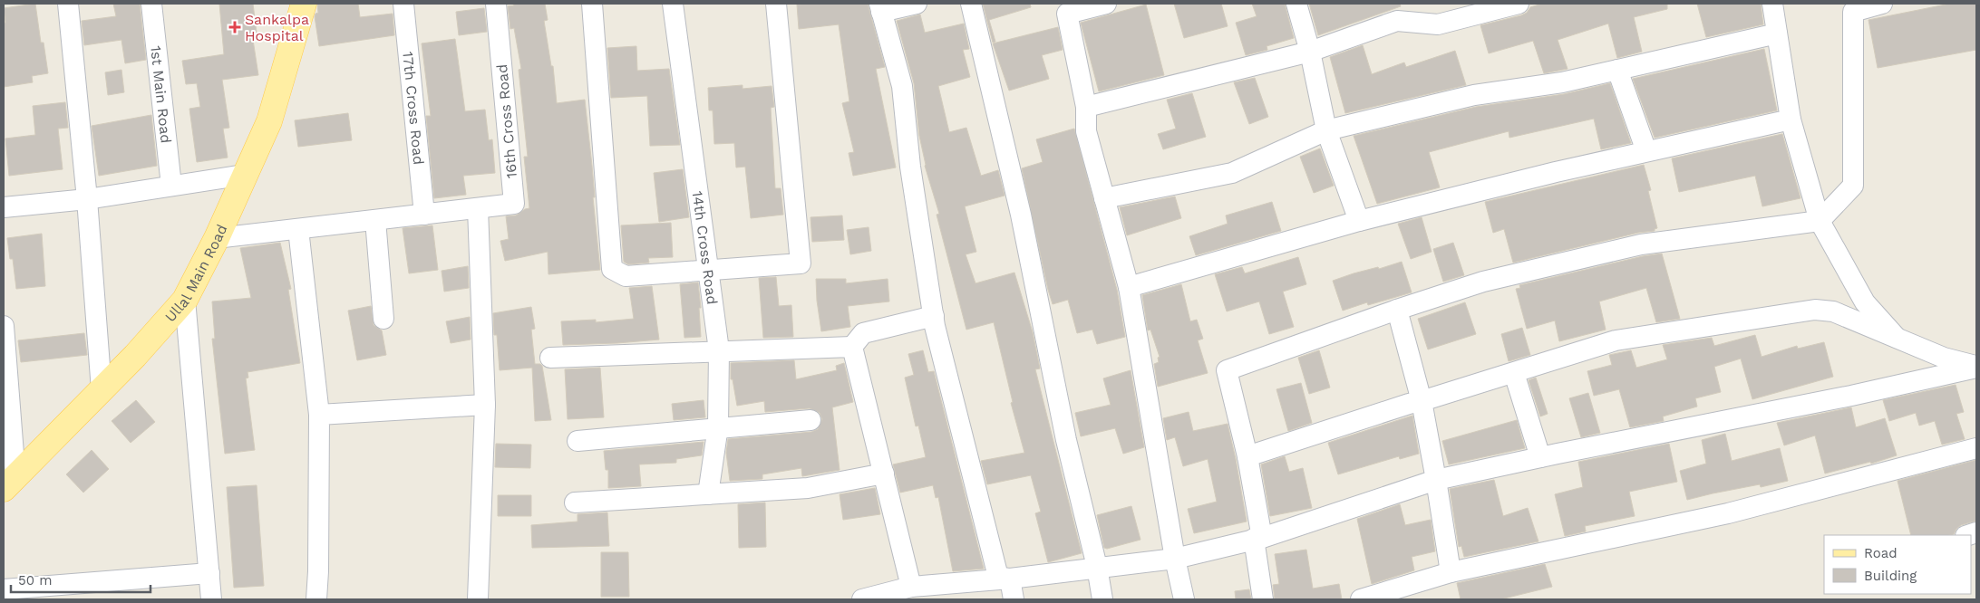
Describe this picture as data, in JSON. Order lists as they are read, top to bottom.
{
  "streets": {
    "main road": ["Ullal Main Road"],
    "street": [
      "1st Main Road",
      "17th Cross Road",
      "16th Cross Road",
      "14th Cross Road"
    ]
  },
  "places": {
    "health": ["Sankalpa Hospital"]
  },
  "legend": ["Road", "Building"],
  "scale_bar": "50 m"
}
